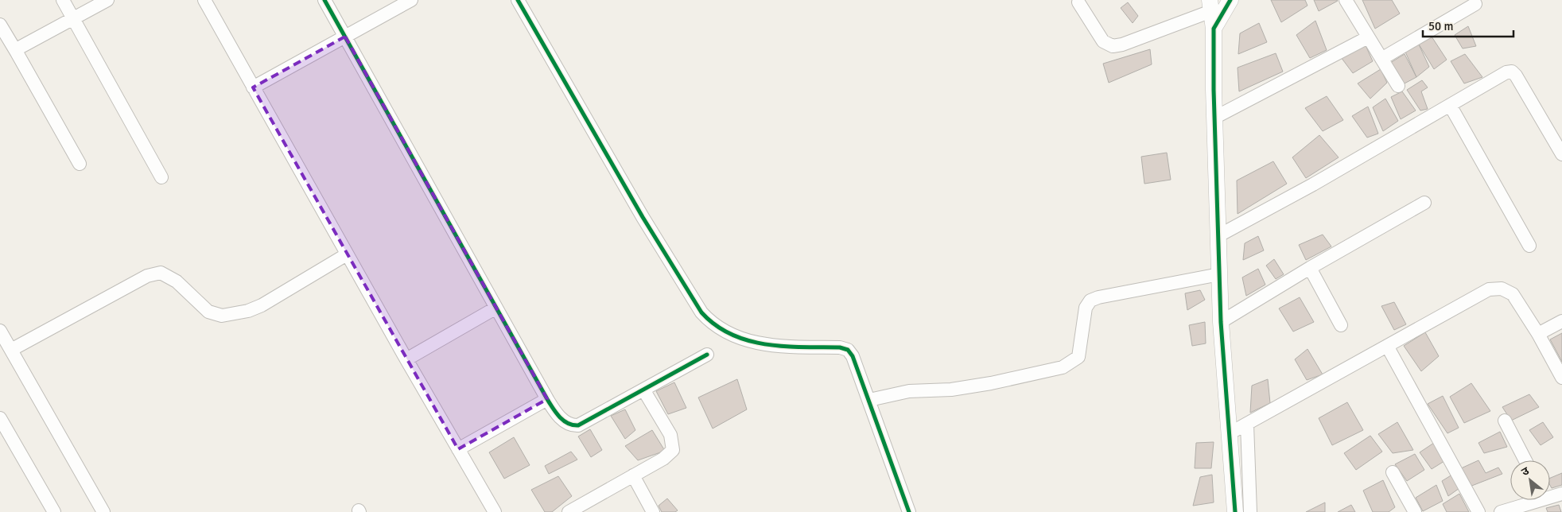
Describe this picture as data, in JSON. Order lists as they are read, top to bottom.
{
  "scale_bar": "50 m",
  "north": "top left"
}
